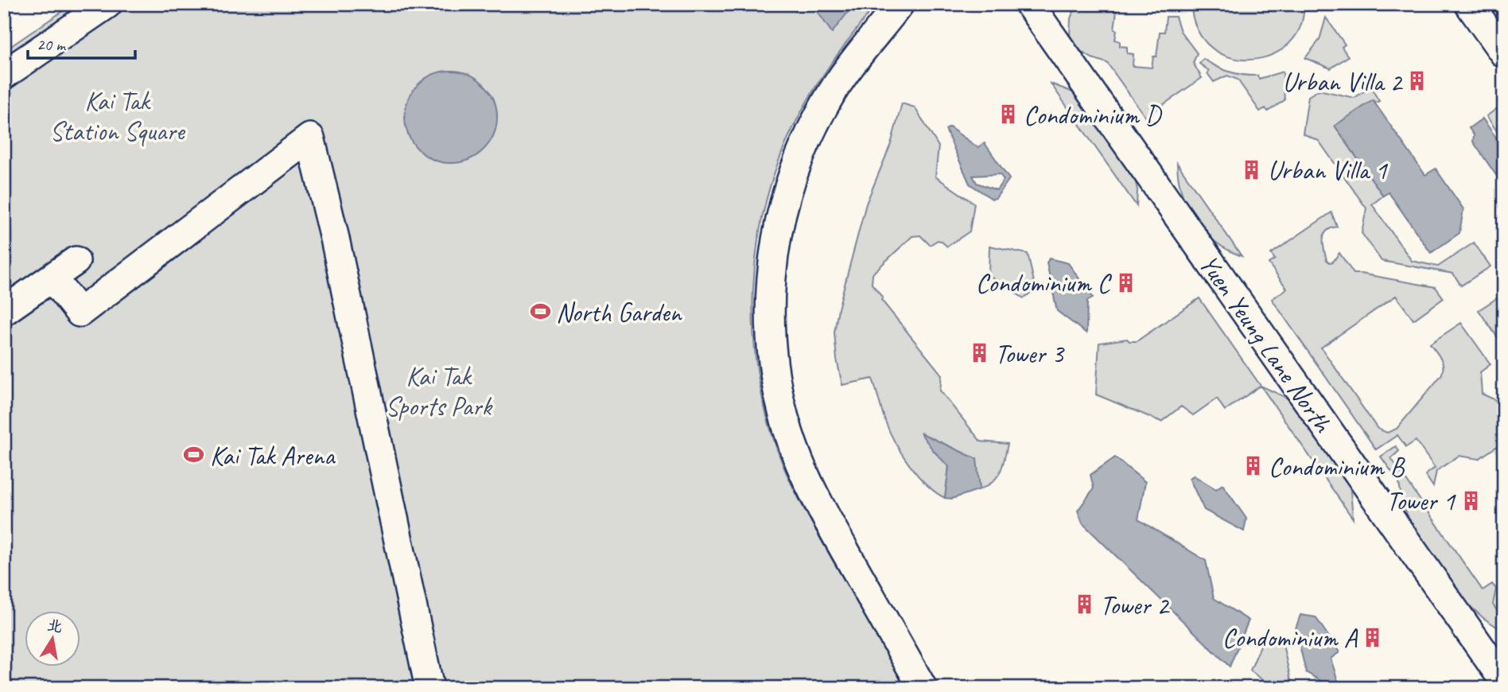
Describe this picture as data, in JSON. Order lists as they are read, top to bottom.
{
  "streets": {
    "street": ["Yuen Yeung Lane North"]
  },
  "parks": ["Kai Tak Station Square", "Kai Tak Sports Park"],
  "places": {
    "building": [
      "Urban Villa 2",
      "Condominium D",
      "Urban Villa 1",
      "Condominium C",
      "Tower 3",
      "Condominium B",
      "Tower 1",
      "Tower 2",
      "Condominium A"
    ],
    "sports": ["North Garden", "Kai Tak Arena"]
  },
  "scale_bar": "20 m",
  "north": "top"
}
